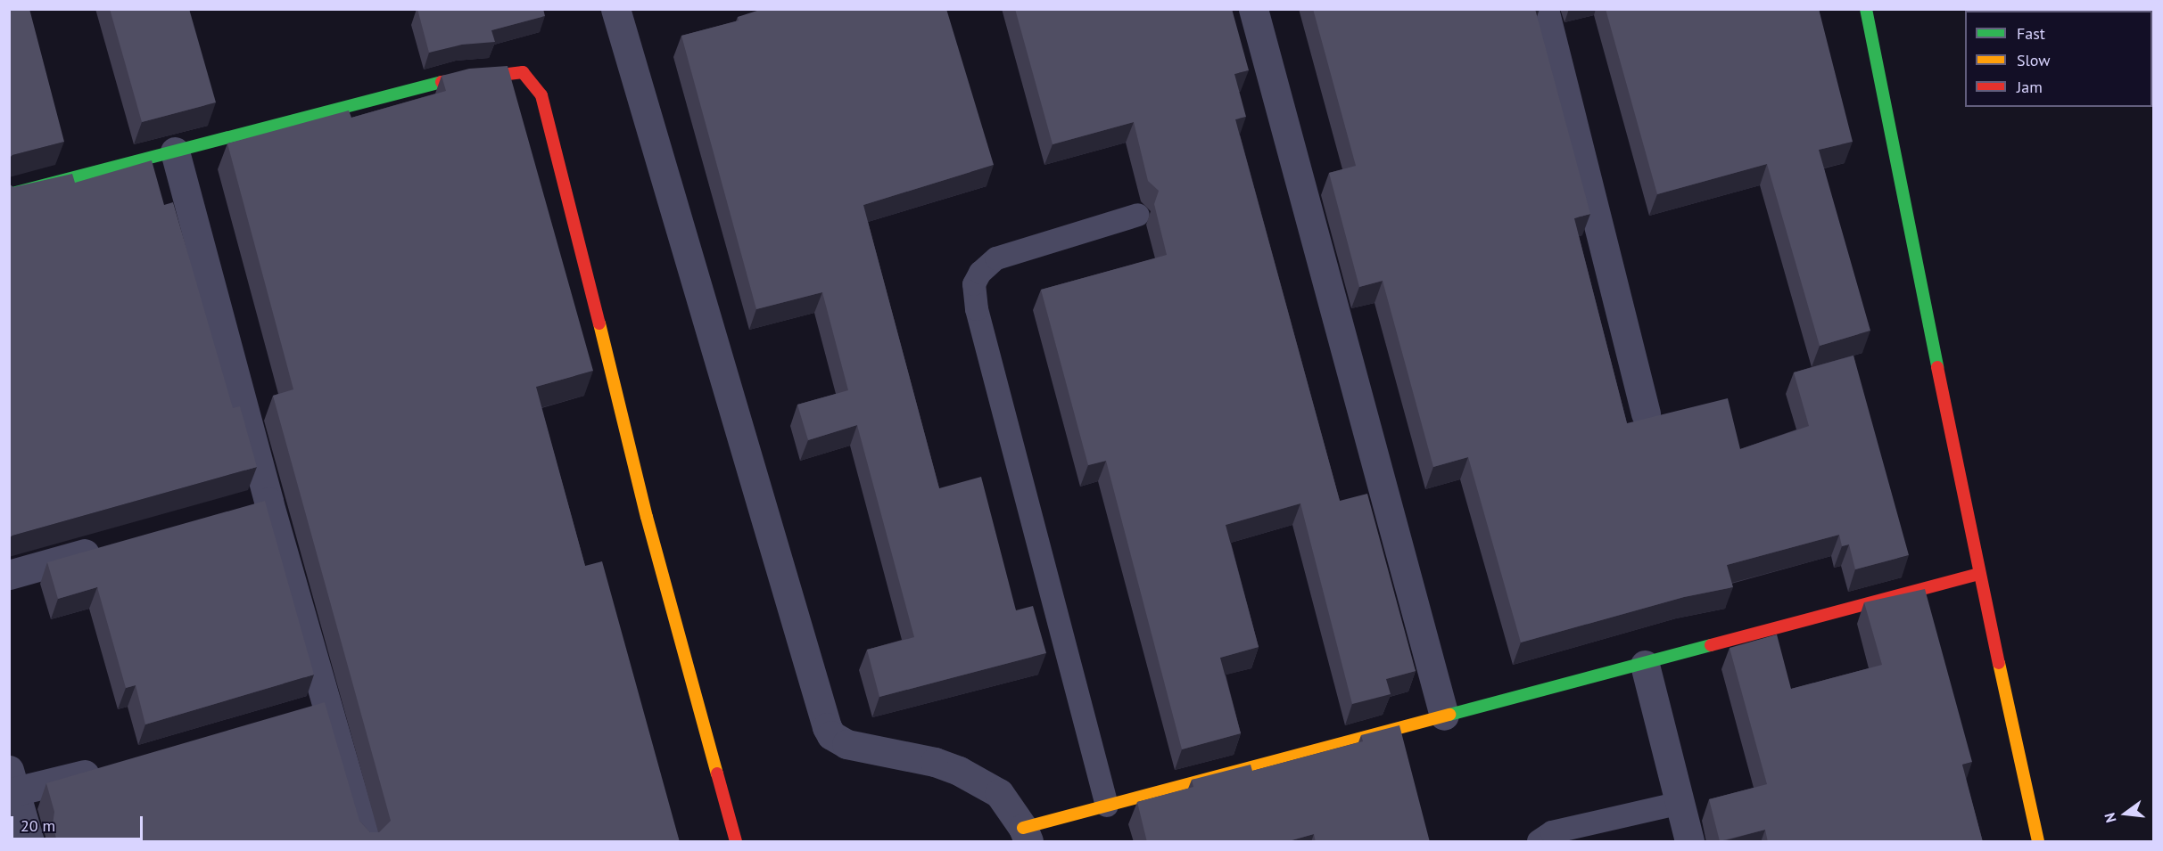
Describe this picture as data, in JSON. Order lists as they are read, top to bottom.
{
  "legend": ["Fast", "Slow", "Jam"],
  "scale_bar": "20 m",
  "north": "left"
}
